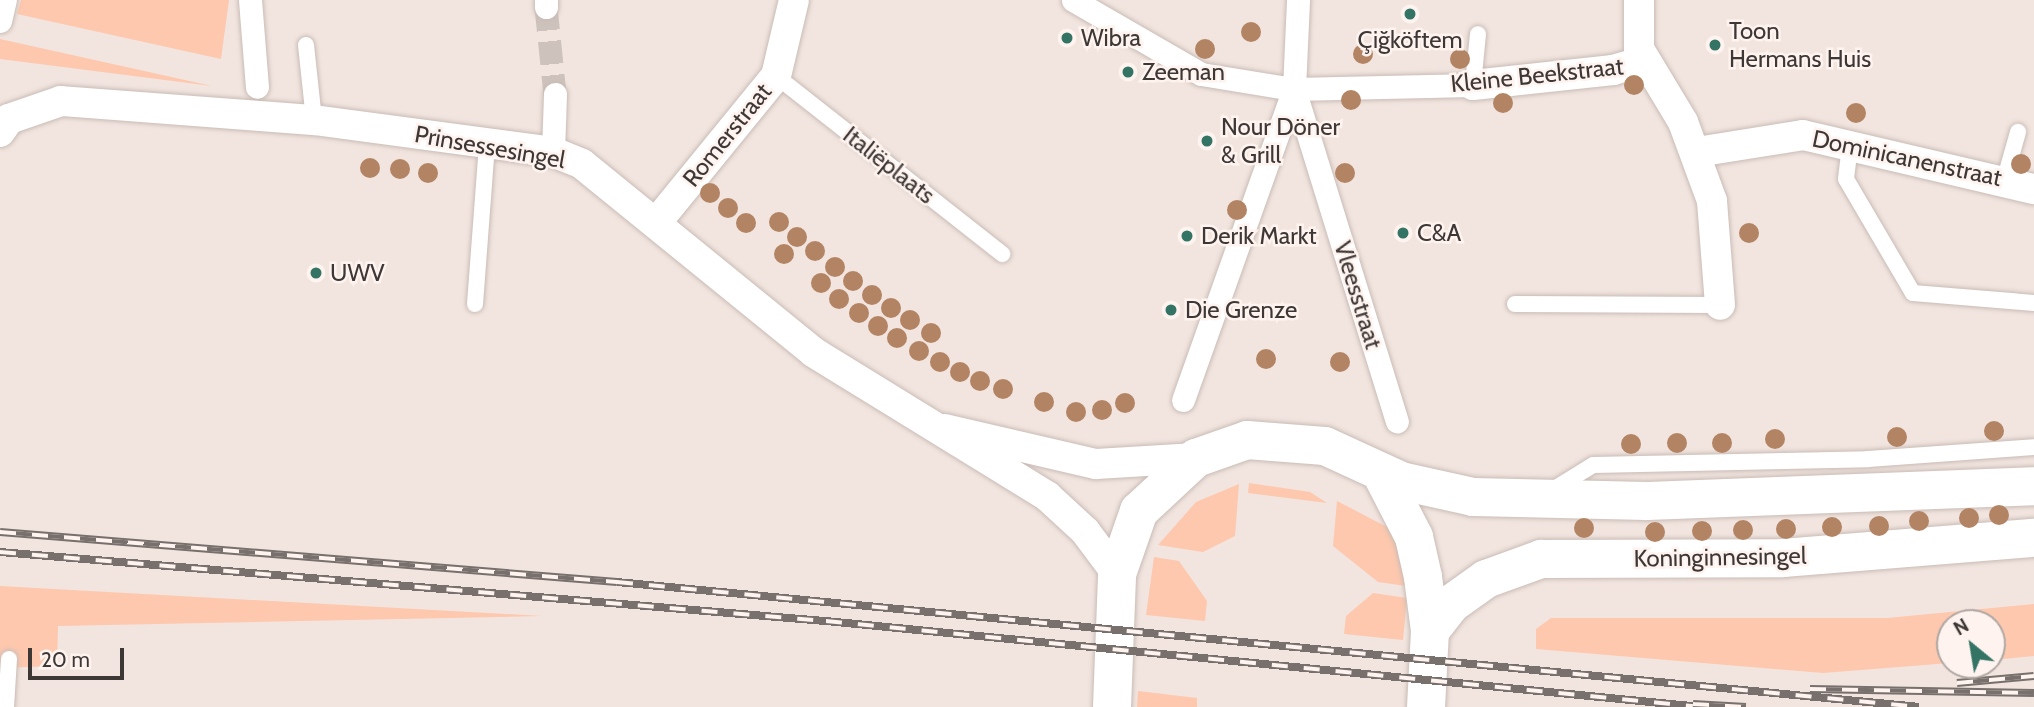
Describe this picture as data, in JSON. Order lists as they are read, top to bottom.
{
  "streets": {
    "main road": ["Koninginnesingel"],
    "street": [
      "Kleine Beekstraat",
      "Romerstraat",
      "Prinsessesingel",
      "Dominicanenstraat",
      "Vleesstraat"
    ],
    "lane": ["Italiëplaats"]
  },
  "crossings": [
    ["Kleine Beekstraat", "Dominicanenstraat"],
    ["Kleine Beekstraat", "Vleesstraat"],
    ["Romerstraat", "Prinsessesingel"],
    ["Romerstraat", "Italiëplaats"]
  ],
  "places": [
    "Çiğköftem",
    "Wibra",
    "Toon Hermans Huis",
    "Zeeman",
    "Nour Döner & Grill",
    "C&A",
    "Derik Markt",
    "UWV",
    "Die Grenze"
  ],
  "scale_bar": "20 m",
  "north": "top left"
}
